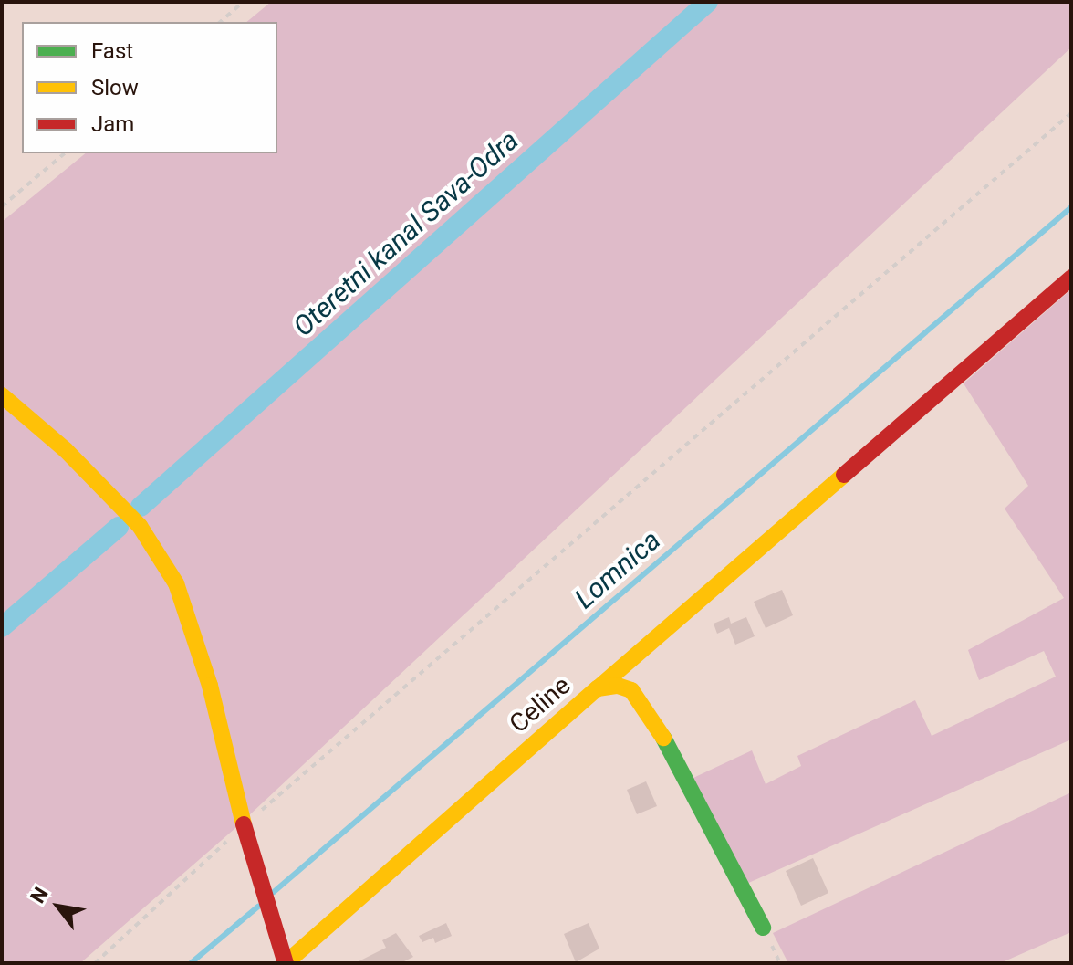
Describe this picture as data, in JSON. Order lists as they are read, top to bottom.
{
  "streets": {
    "street": ["Celine"]
  },
  "water": ["Oteretni kanal Sava-Odra", "Lomnica"],
  "legend": ["Fast", "Slow", "Jam"],
  "north": "top left"
}
